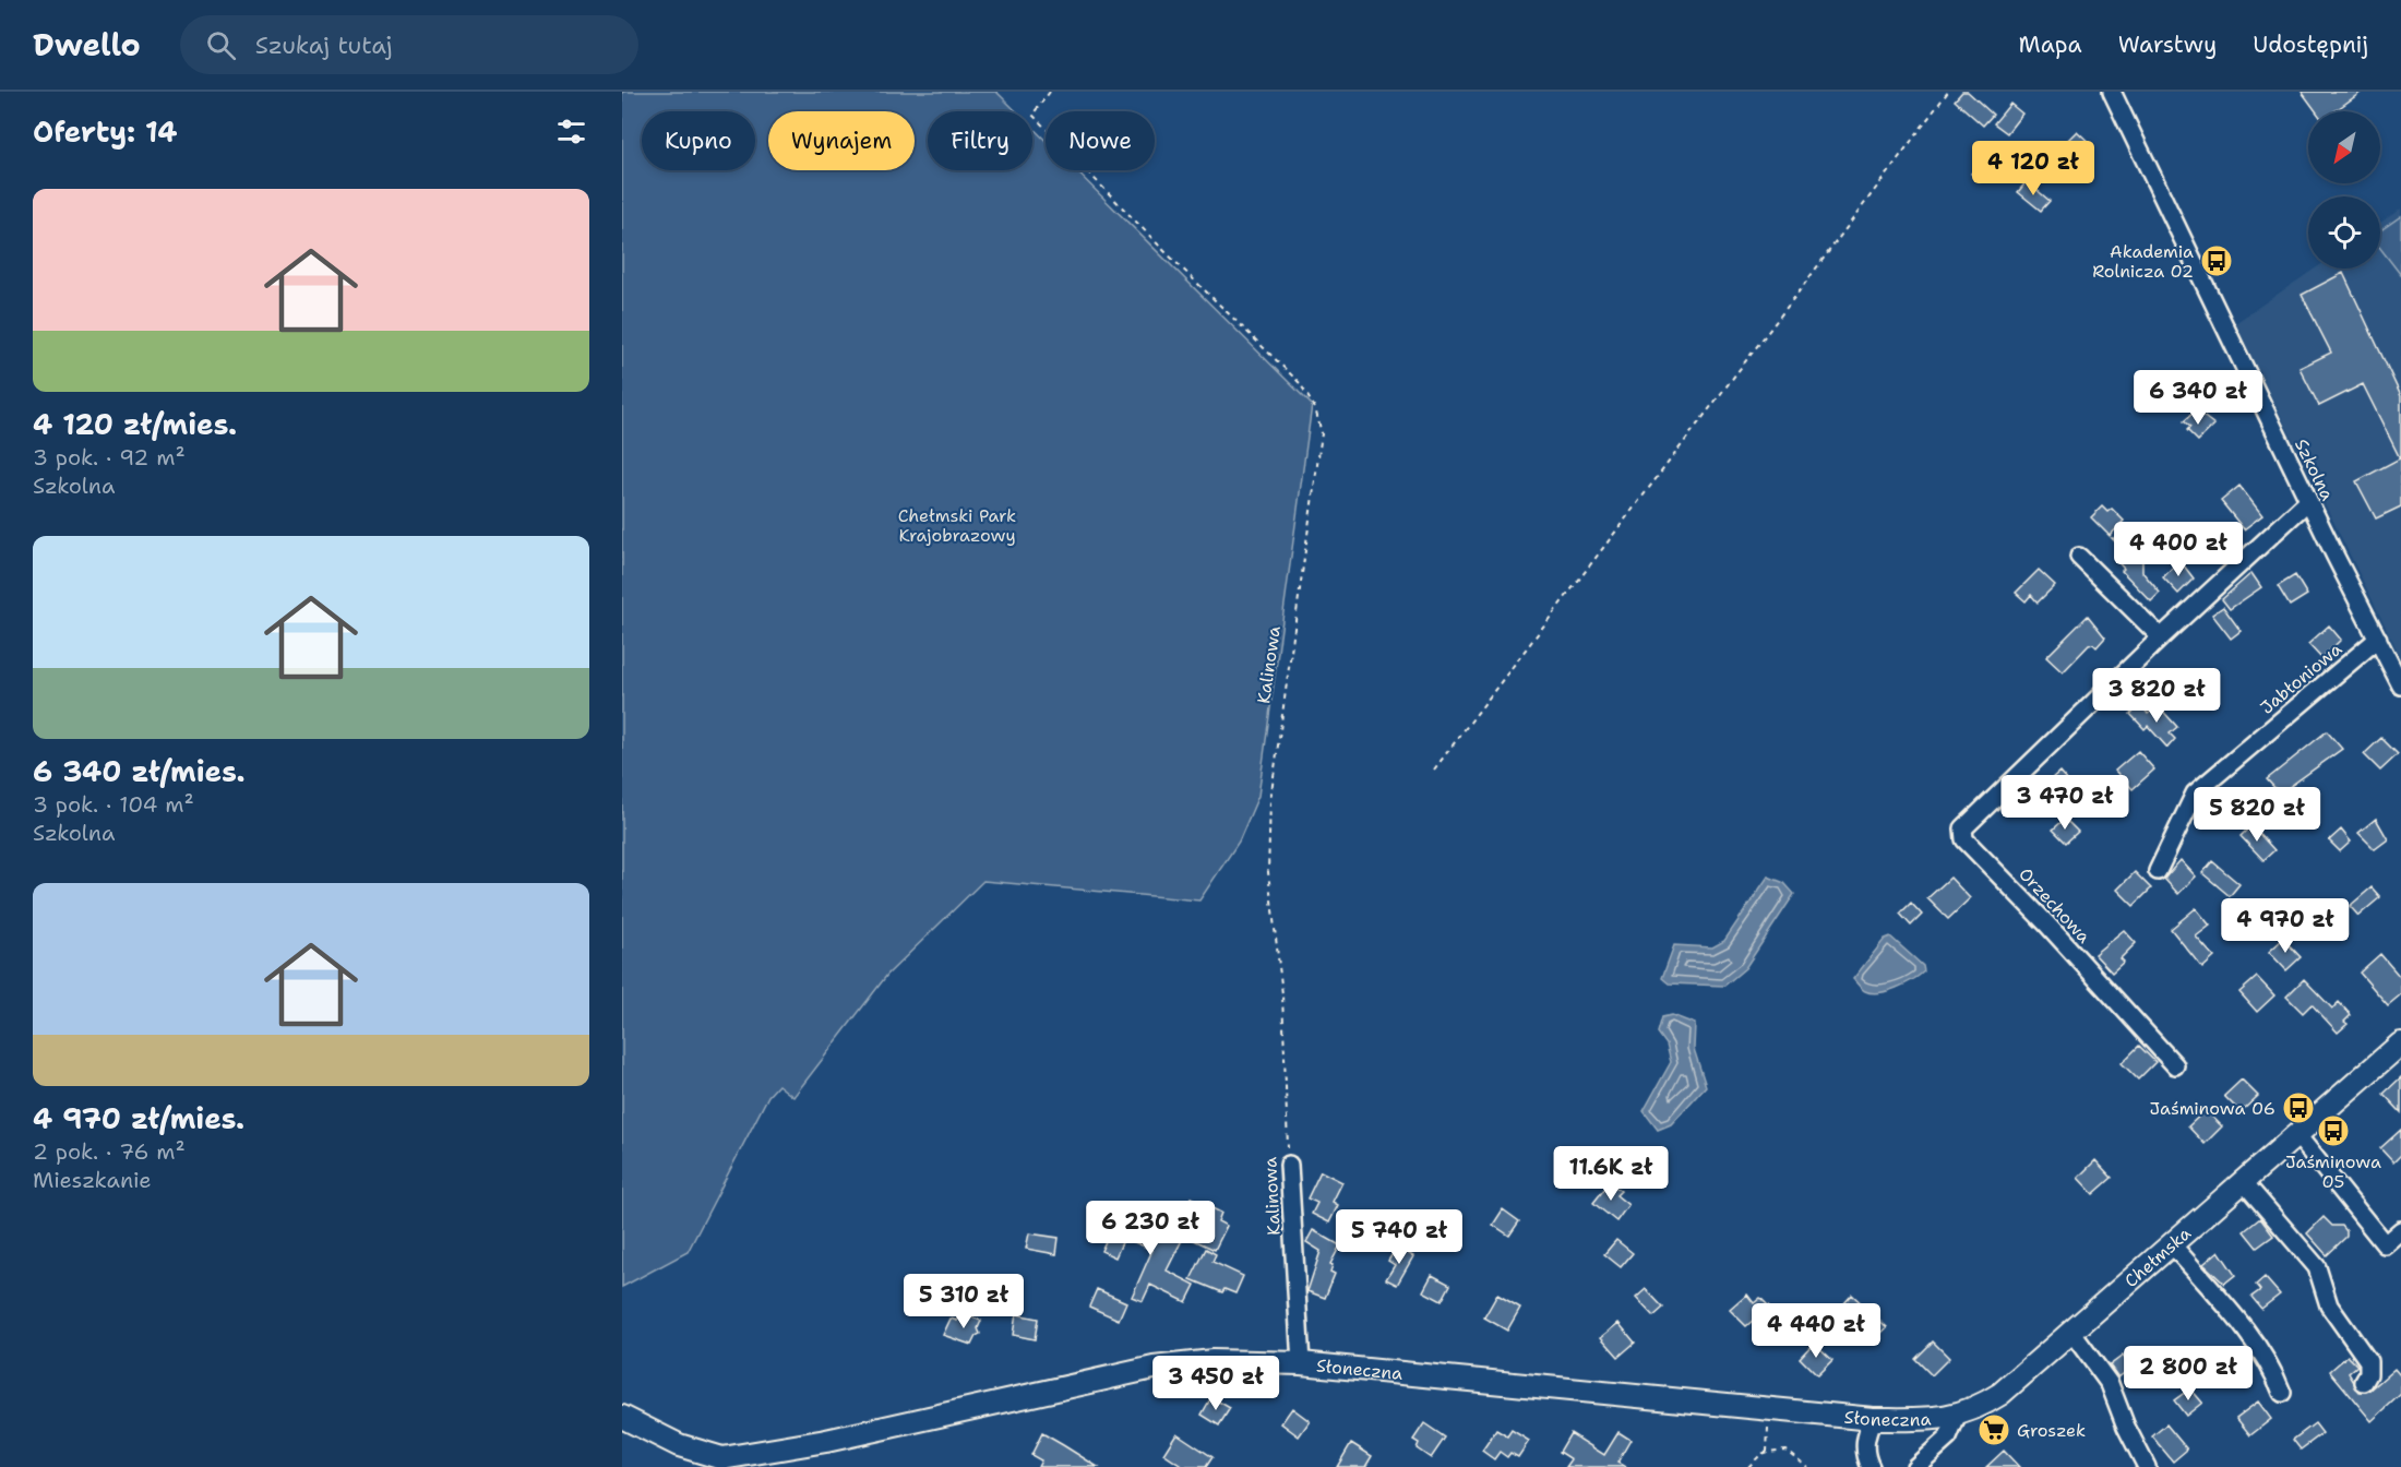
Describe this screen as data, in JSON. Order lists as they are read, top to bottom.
{
  "streets": {
    "main road": ["Chełmska", "Słoneczna"],
    "street": [
      "Szkolna",
      "Kalinowa",
      "Jabłoniowa",
      "Orzechowa"
    ]
  },
  "crossings": [
    ["Szkolna", "Jabłoniowa"],
    ["Szkolna", "Orzechowa"],
    ["Kalinowa", "Słoneczna"],
    ["Chełmska", "Słoneczna"]
  ],
  "parks": ["Chełmski Park Krajobrazowy"],
  "places": {
    "bus stop": ["Akademia Rolnicza 02", "Jaśminowa 06", "Jaśminowa 05"],
    "supermarket": ["Groszek"]
  },
  "north": "bottom left",
  "page": {
    "header": "Dwello",
    "search": "Szukaj tutaj",
    "nav": ["Mapa", "Warstwy", "Udostępnij"],
    "heading": "Oferty: 14",
    "chip": [
      "Kupno",
      "Wynajem",
      "Filtry",
      "Nowe"
    ],
    "price": [
      "4 120 zł",
      "6 340 zł",
      "4 400 zł",
      "3 820 zł",
      "3 470 zł",
      "5 820 zł",
      "4 970 zł",
      "11.6K zł",
      "6 230 zł",
      "5 740 zł",
      "5 310 zł",
      "4 440 zł",
      "2 800 zł",
      "3 450 zł"
    ],
    "list": [
      {
        "name": "4 120 zł/mies.",
        "note": "3 pok. · 92 m² · Szkolna"
      },
      {
        "name": "6 340 zł/mies.",
        "note": "3 pok. · 104 m² · Szkolna"
      },
      {
        "name": "4 970 zł/mies.",
        "note": "2 pok. · 76 m² · Mieszkanie"
      }
    ]
  }
}
